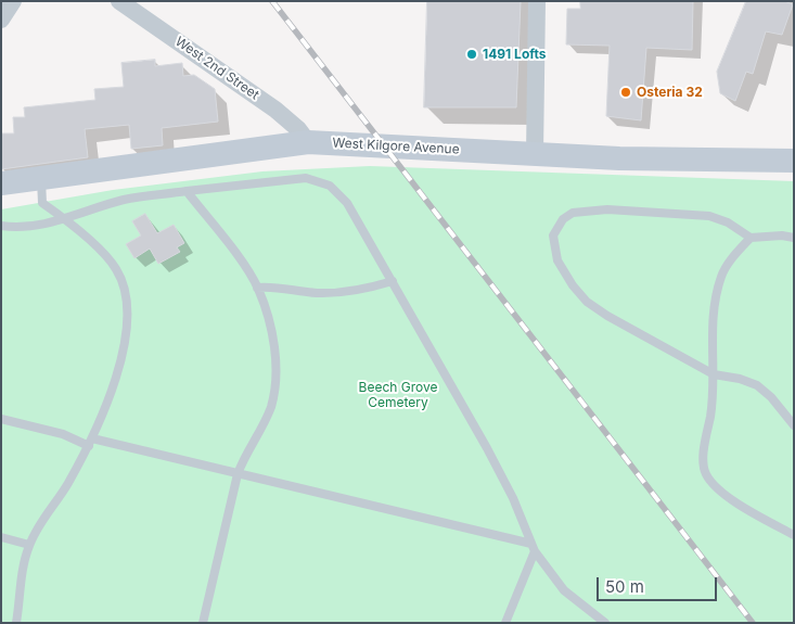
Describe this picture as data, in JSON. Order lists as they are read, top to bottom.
{
  "streets": {
    "main road": ["West Kilgore Avenue"],
    "street": ["West 2nd Street"]
  },
  "crossings": [
    ["West 2nd Street", "West Kilgore Avenue"]
  ],
  "parks": ["Beech Grove Cemetery"],
  "places": ["1491 Lofts", "Osteria 32"],
  "scale_bar": "50 m"
}
